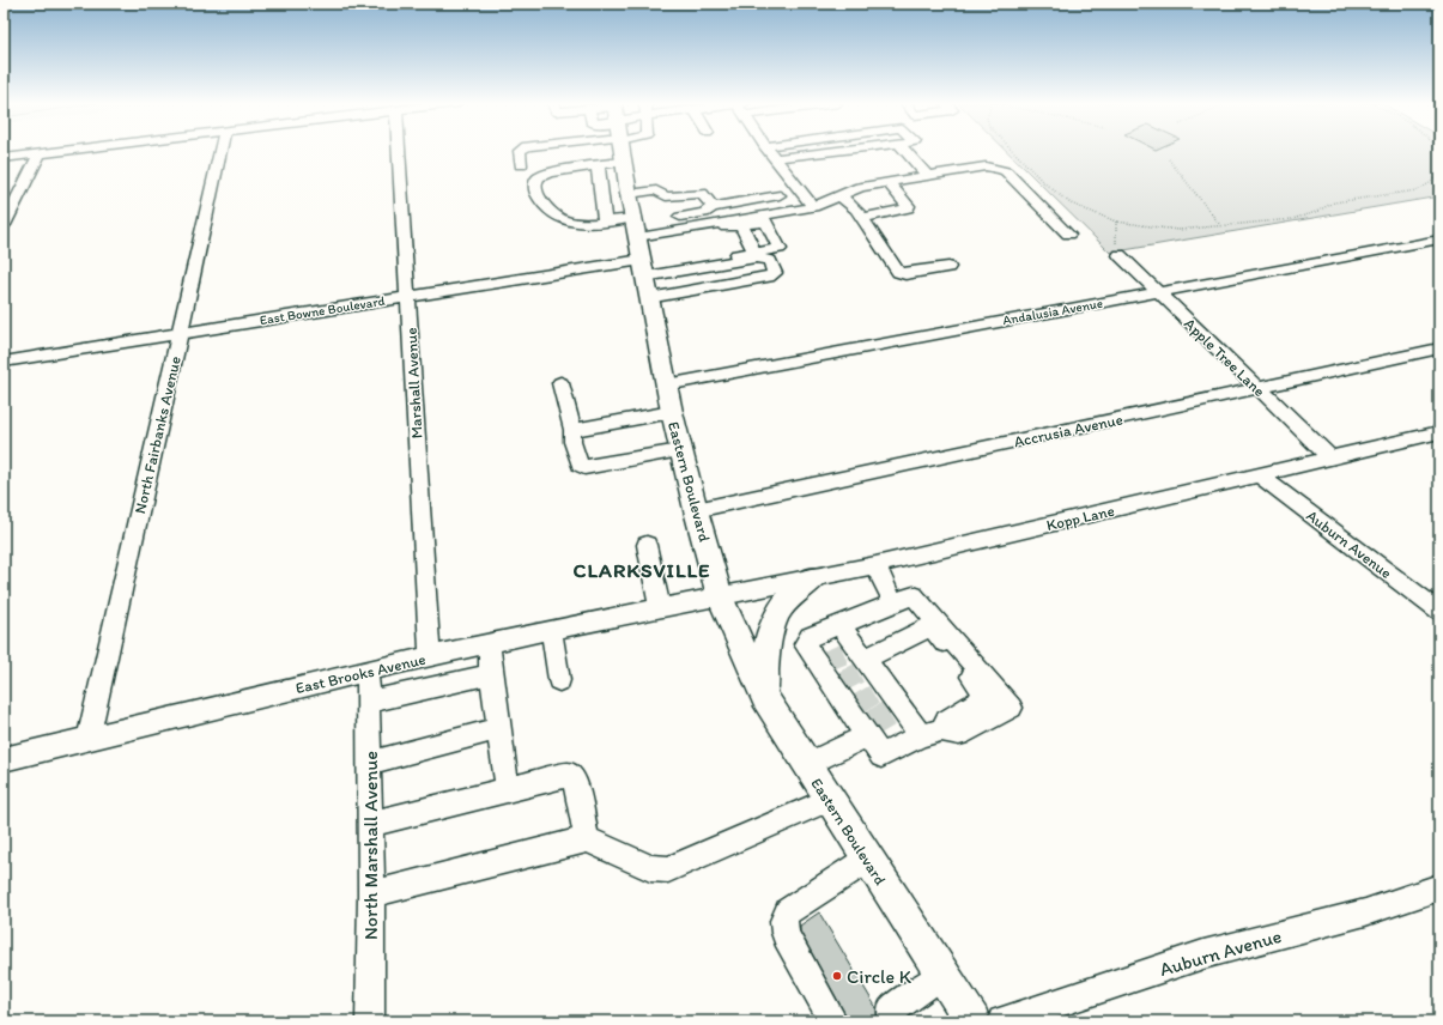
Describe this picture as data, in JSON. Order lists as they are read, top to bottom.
{
  "streets": {
    "main road": ["Eastern Boulevard"],
    "street": [
      "East Bowne Boulevard",
      "Andalusia Avenue",
      "Apple Tree Lane",
      "Marshall Avenue",
      "Accrusia Avenue",
      "North Fairbanks Avenue",
      "Kopp Lane",
      "Auburn Avenue",
      "East Brooks Avenue",
      "North Marshall Avenue"
    ]
  },
  "crossings": [
    ["East Bowne Boulevard", "Marshall Avenue"],
    ["East Bowne Boulevard", "North Fairbanks Avenue"],
    ["East Bowne Boulevard", "Eastern Boulevard"],
    ["Andalusia Avenue", "Apple Tree Lane"],
    ["Andalusia Avenue", "Eastern Boulevard"],
    ["Apple Tree Lane", "Accrusia Avenue"],
    ["Apple Tree Lane", "Kopp Lane"],
    ["Marshall Avenue", "East Brooks Avenue"],
    ["Accrusia Avenue", "Eastern Boulevard"],
    ["North Fairbanks Avenue", "East Brooks Avenue"],
    ["Eastern Boulevard", "Kopp Lane"],
    ["Eastern Boulevard", "East Brooks Avenue"],
    ["Kopp Lane", "Auburn Avenue"],
    ["Kopp Lane", "East Brooks Avenue"],
    ["East Brooks Avenue", "North Marshall Avenue"]
  ],
  "districts": ["CLARKSVILLE"],
  "places": ["Circle K"]
}
